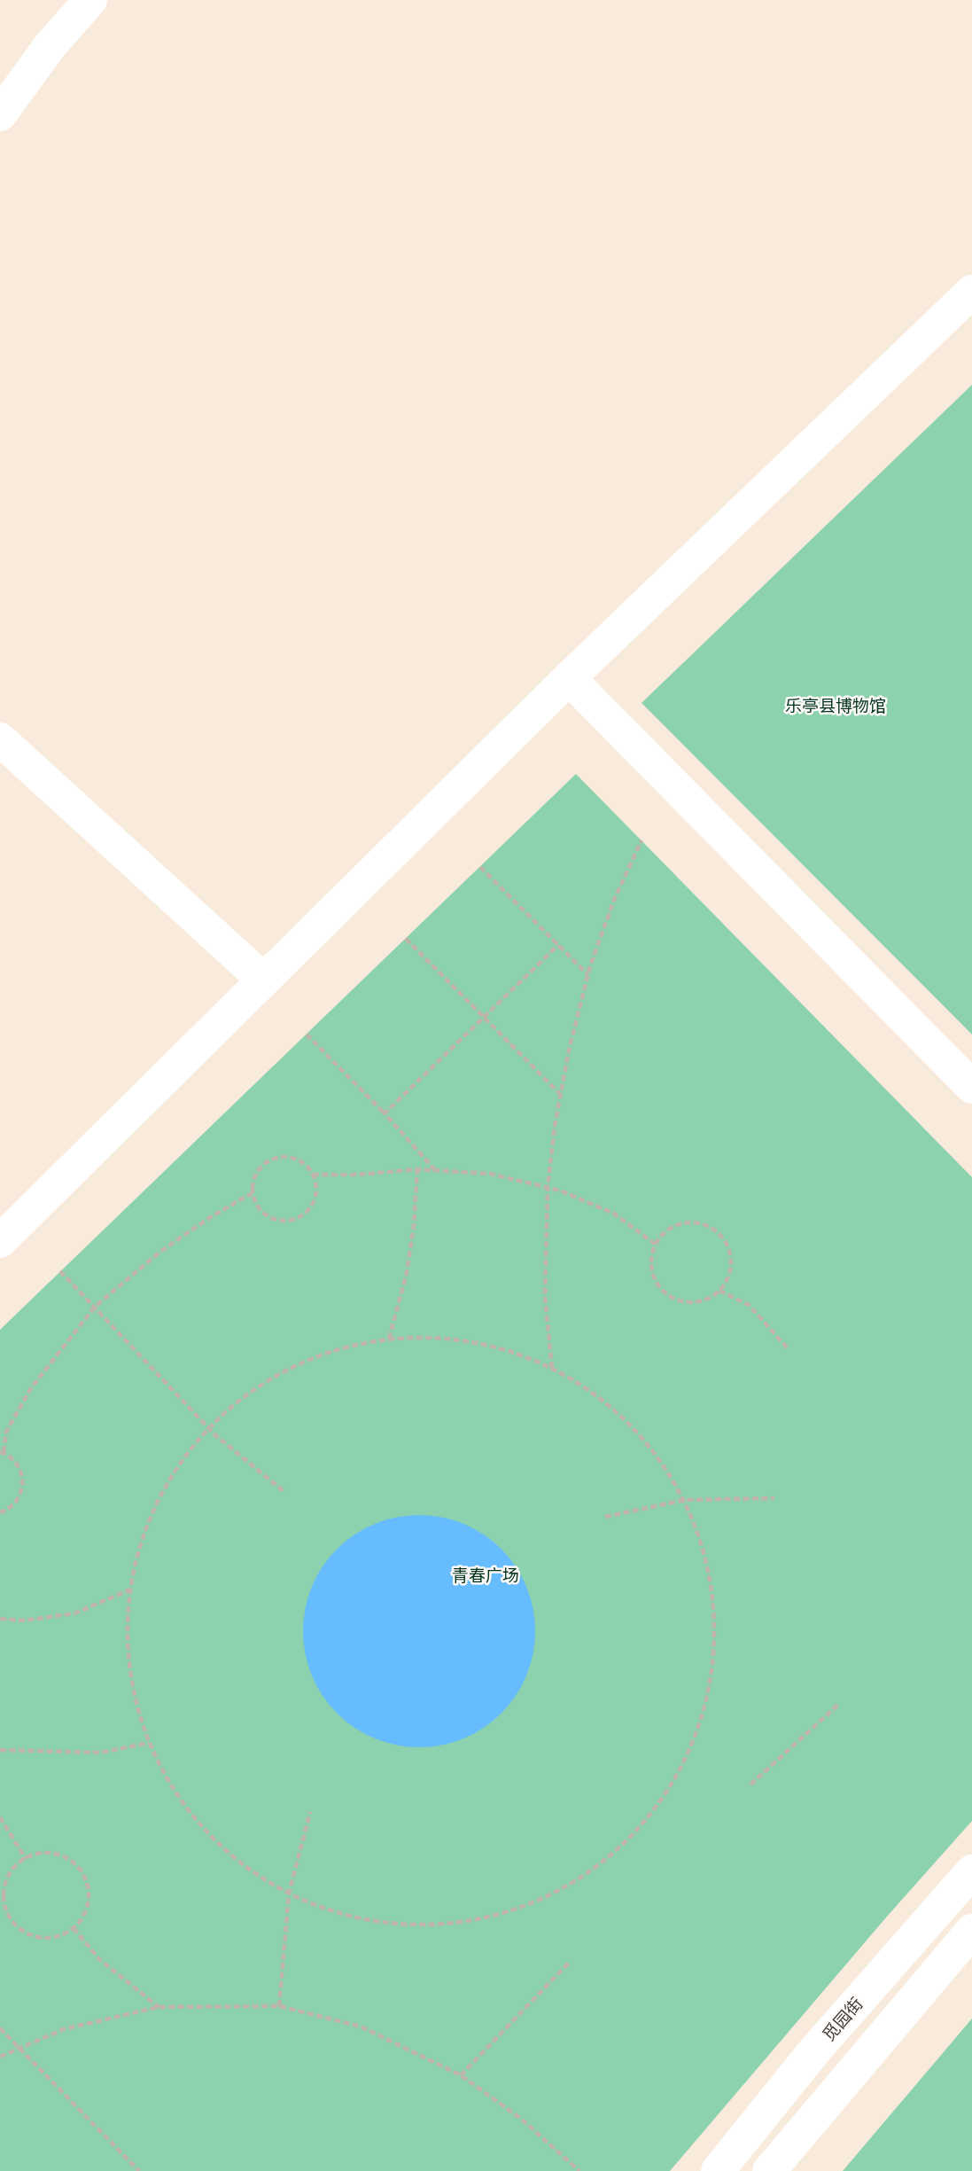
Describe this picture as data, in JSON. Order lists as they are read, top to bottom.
{
  "streets": {
    "street": ["觅园街"]
  },
  "parks": ["乐亭县博物馆", "青春广场"]
}
